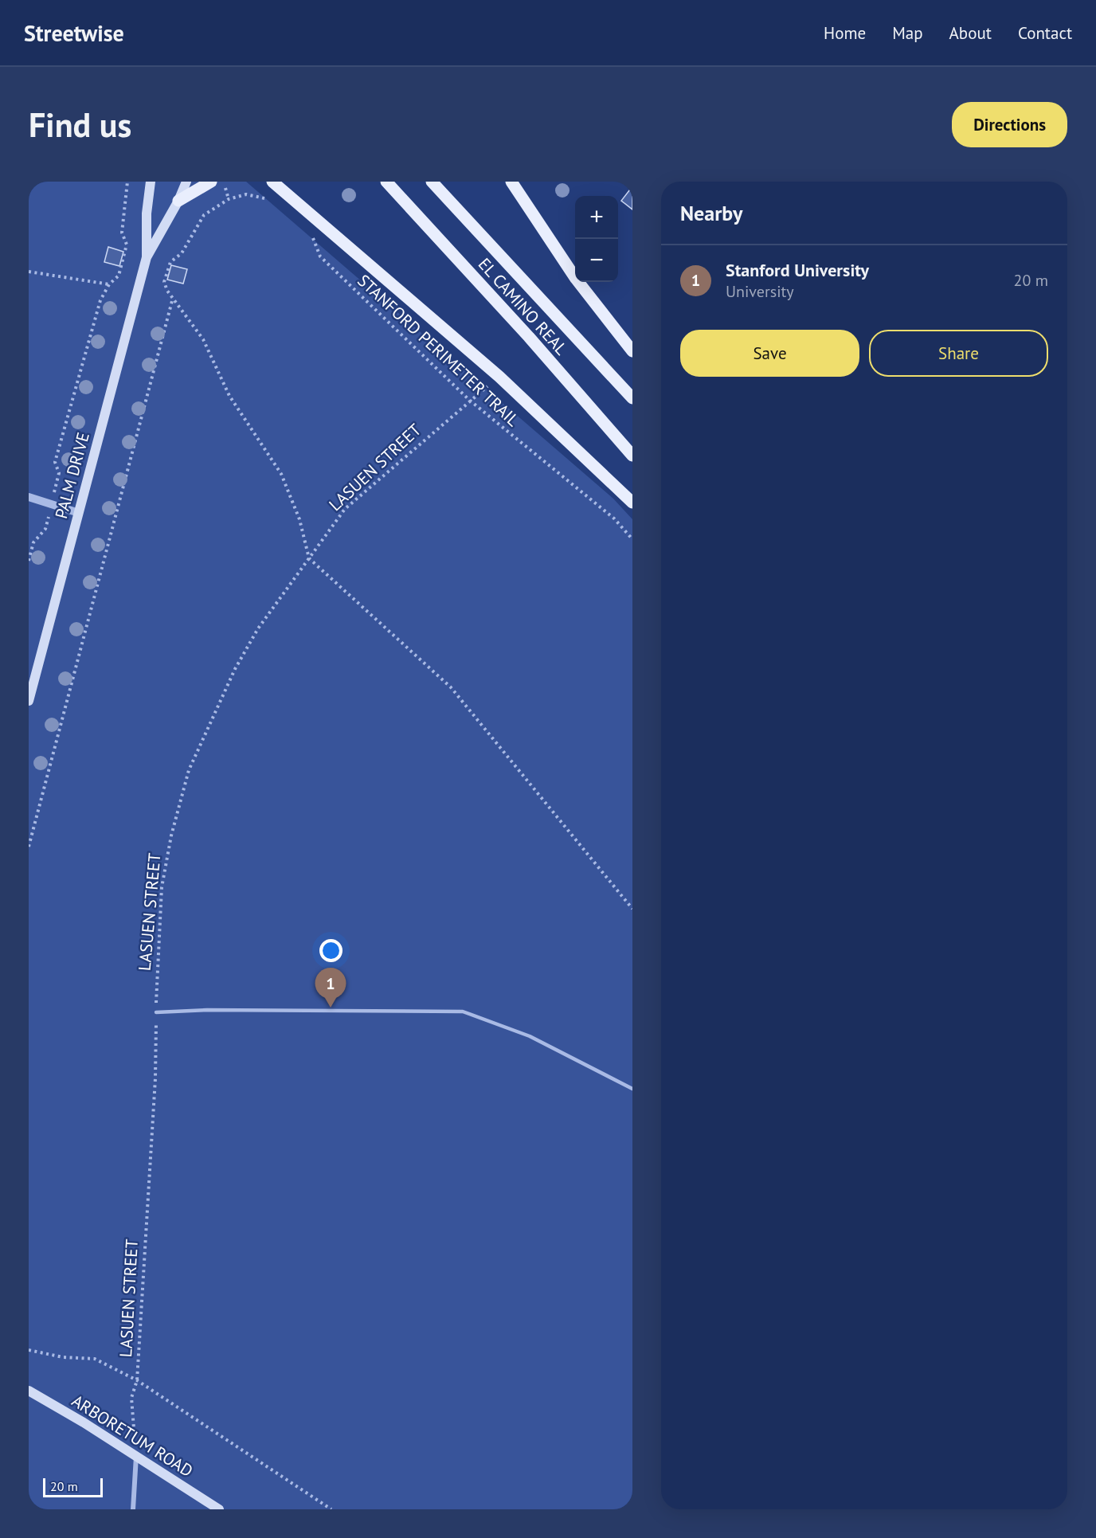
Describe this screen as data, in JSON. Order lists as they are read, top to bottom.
{
  "streets": {
    "main road": ["EL CAMINO REAL", "PALM DRIVE", "ARBORETUM ROAD"],
    "path": ["STANFORD PERIMETER TRAIL", "LASUEN STREET"]
  },
  "crossings": [
    ["STANFORD PERIMETER TRAIL", "LASUEN STREET"],
    ["LASUEN STREET", "ARBORETUM ROAD"]
  ],
  "scale_bar": "20 m",
  "page": {
    "header": "Streetwise",
    "nav": [
      "Home",
      "Map",
      "About",
      "Contact"
    ],
    "buttons": [
      "Directions",
      ["Save", "Share"]
    ],
    "title": "Find us",
    "heading": "Nearby",
    "map_buttons": ["+", "−"],
    "list": [
      {
        "mark": "1",
        "name": "Stanford University",
        "note": "University",
        "value": "20 m"
      }
    ],
    "pins": "1",
    "scale": "20 m"
  }
}
